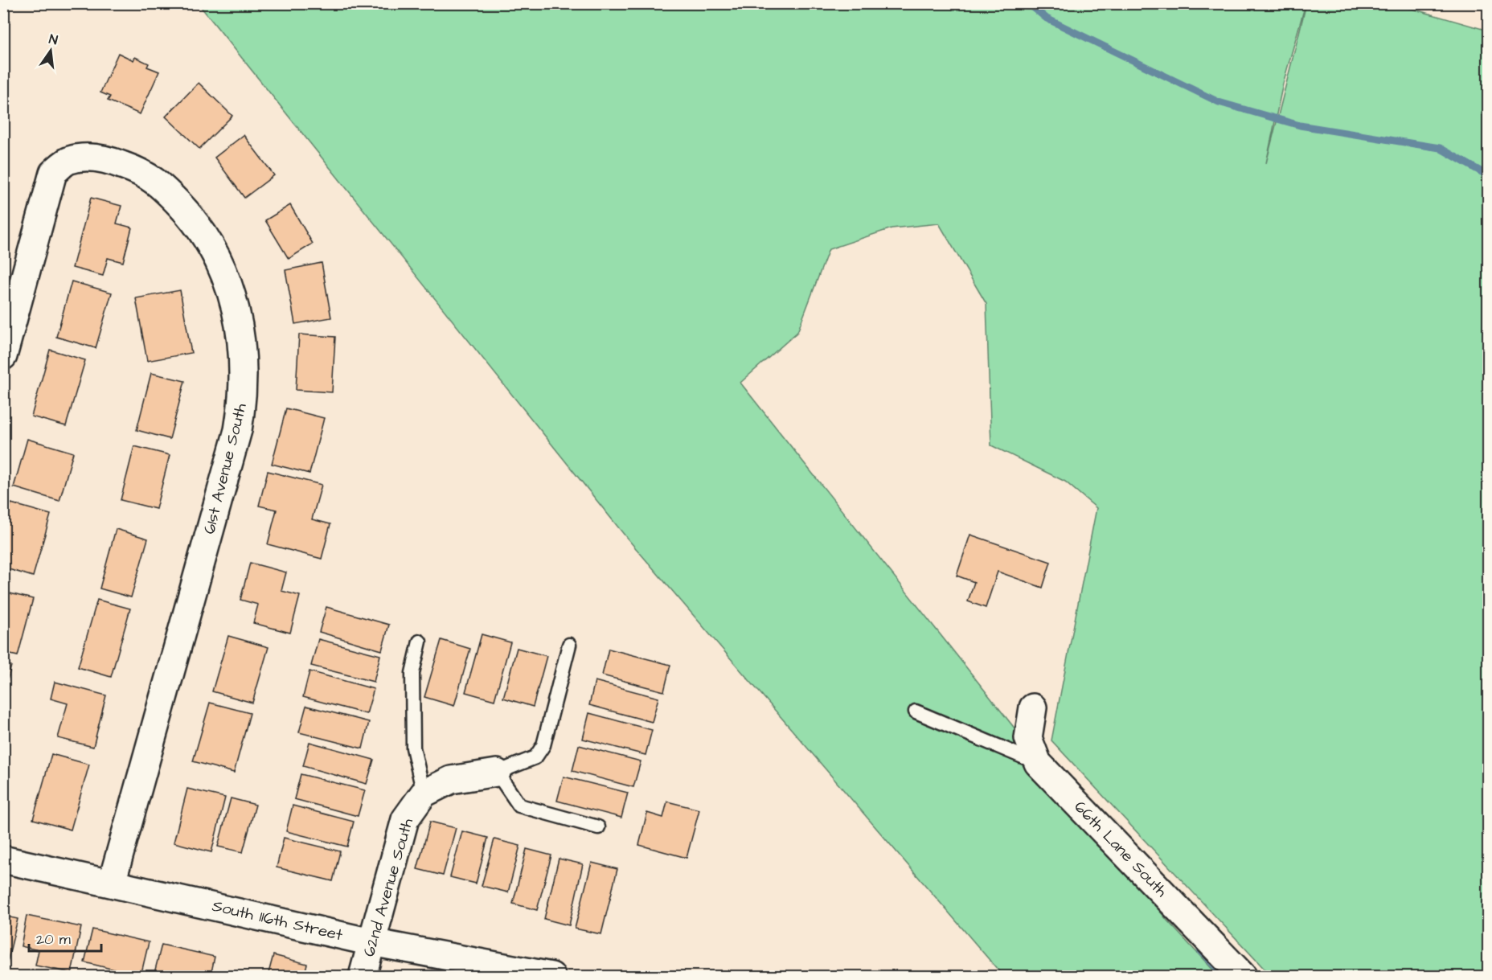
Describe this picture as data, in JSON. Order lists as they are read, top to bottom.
{
  "streets": {
    "street": [
      "61st Avenue South",
      "66th Lane South",
      "62nd Avenue South",
      "South 116th Street"
    ]
  },
  "crossings": [
    ["61st Avenue South", "South 116th Street"],
    ["62nd Avenue South", "South 116th Street"]
  ],
  "scale_bar": "20 m",
  "north": "top"
}
